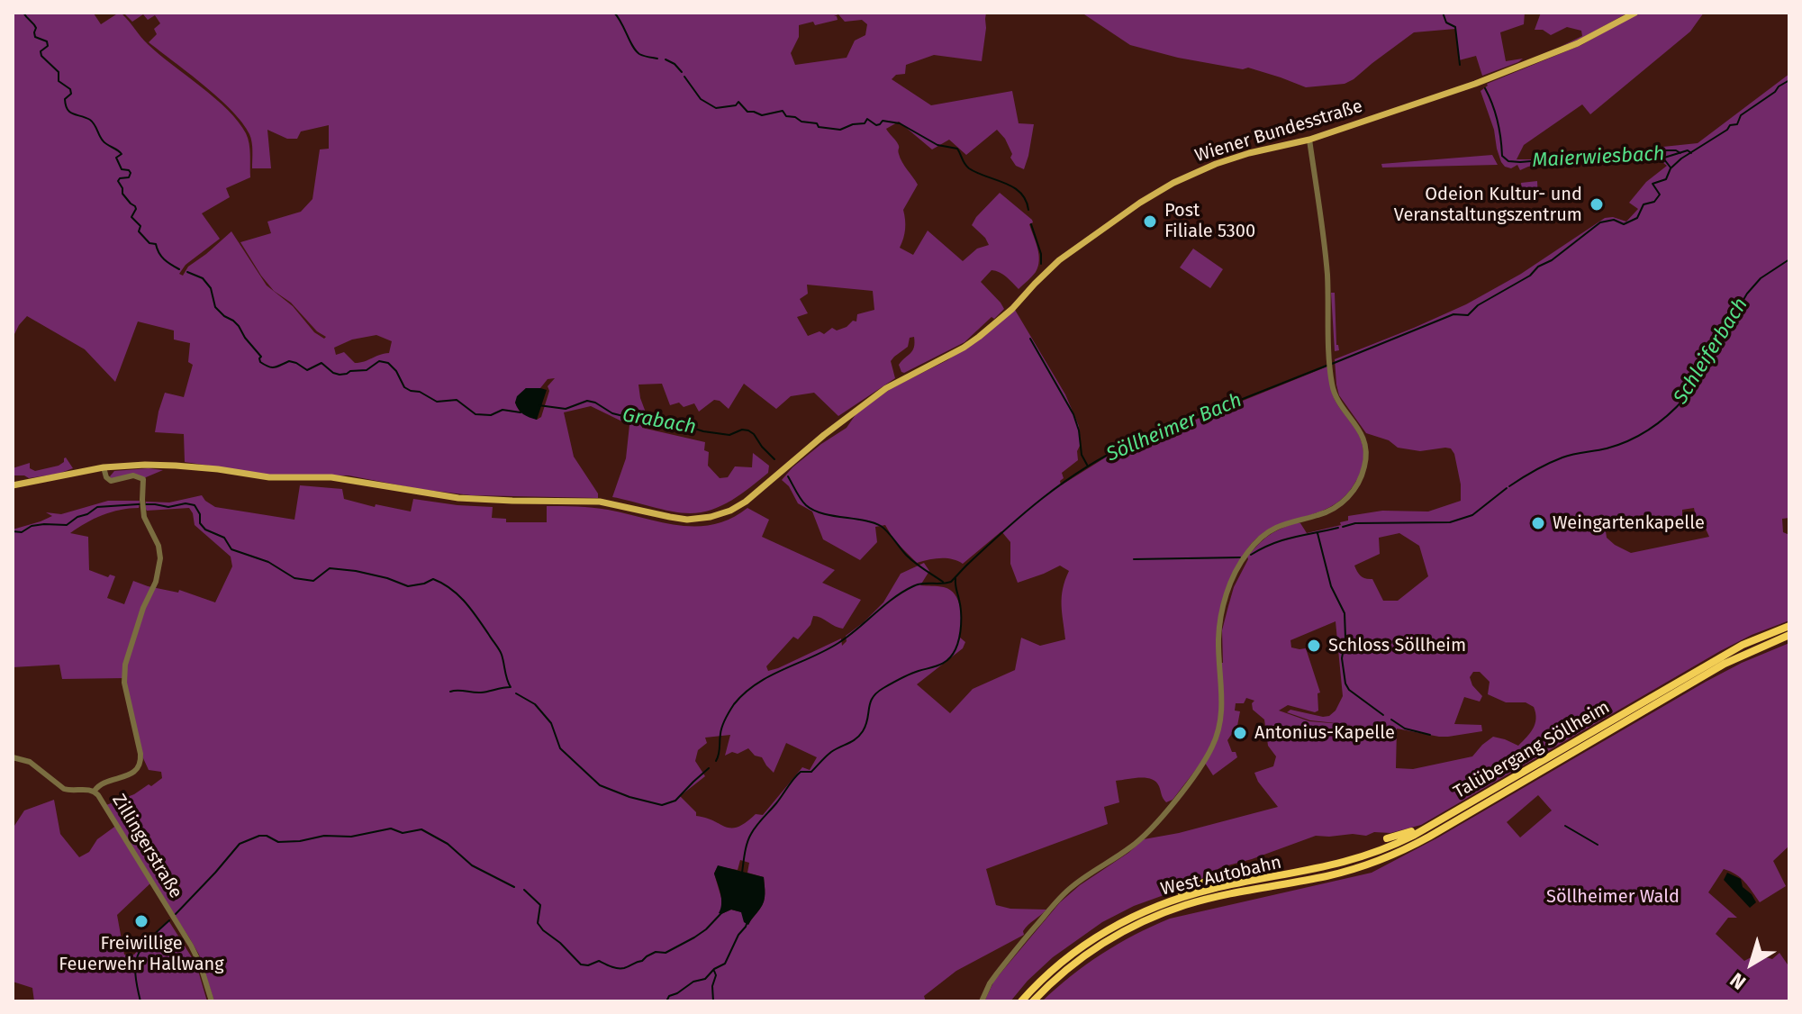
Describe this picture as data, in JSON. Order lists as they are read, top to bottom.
{
  "streets": {
    "highway": ["Talübergang Söllheim", "West Autobahn"],
    "main road": ["Wiener Bundesstraße"],
    "street": ["Zillingerstraße"]
  },
  "crossings": [
    ["Talübergang Söllheim", "West Autobahn"]
  ],
  "water": [
    "Maierwiesbach",
    "Schleiferbach",
    "Grabach",
    "Söllheimer Bach"
  ],
  "parks": ["Söllheimer Wald"],
  "places": [
    "Odeion Kultur- und Veranstaltungszentrum",
    "Post Filiale 5300",
    "Weingartenkapelle",
    "Schloss Söllheim",
    "Antonius-Kapelle",
    "Freiwillige Feuerwehr Hallwang"
  ],
  "north": "bottom left"
}
